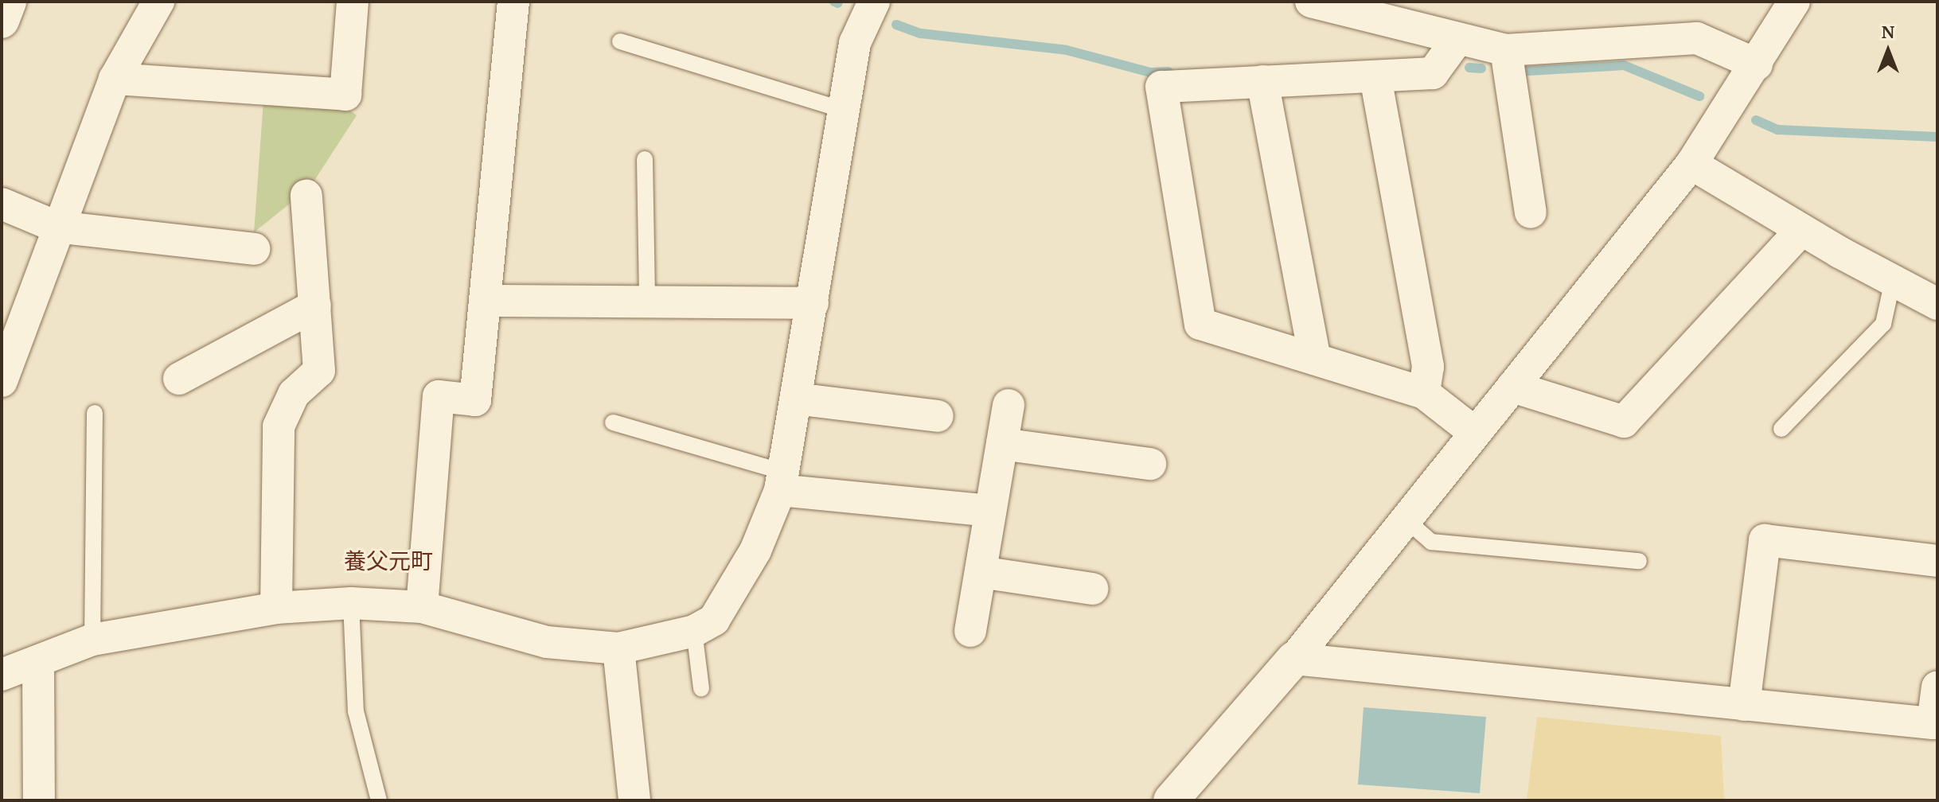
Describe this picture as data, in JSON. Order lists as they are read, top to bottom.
{
  "districts": ["養父元町"],
  "north": "top"
}
